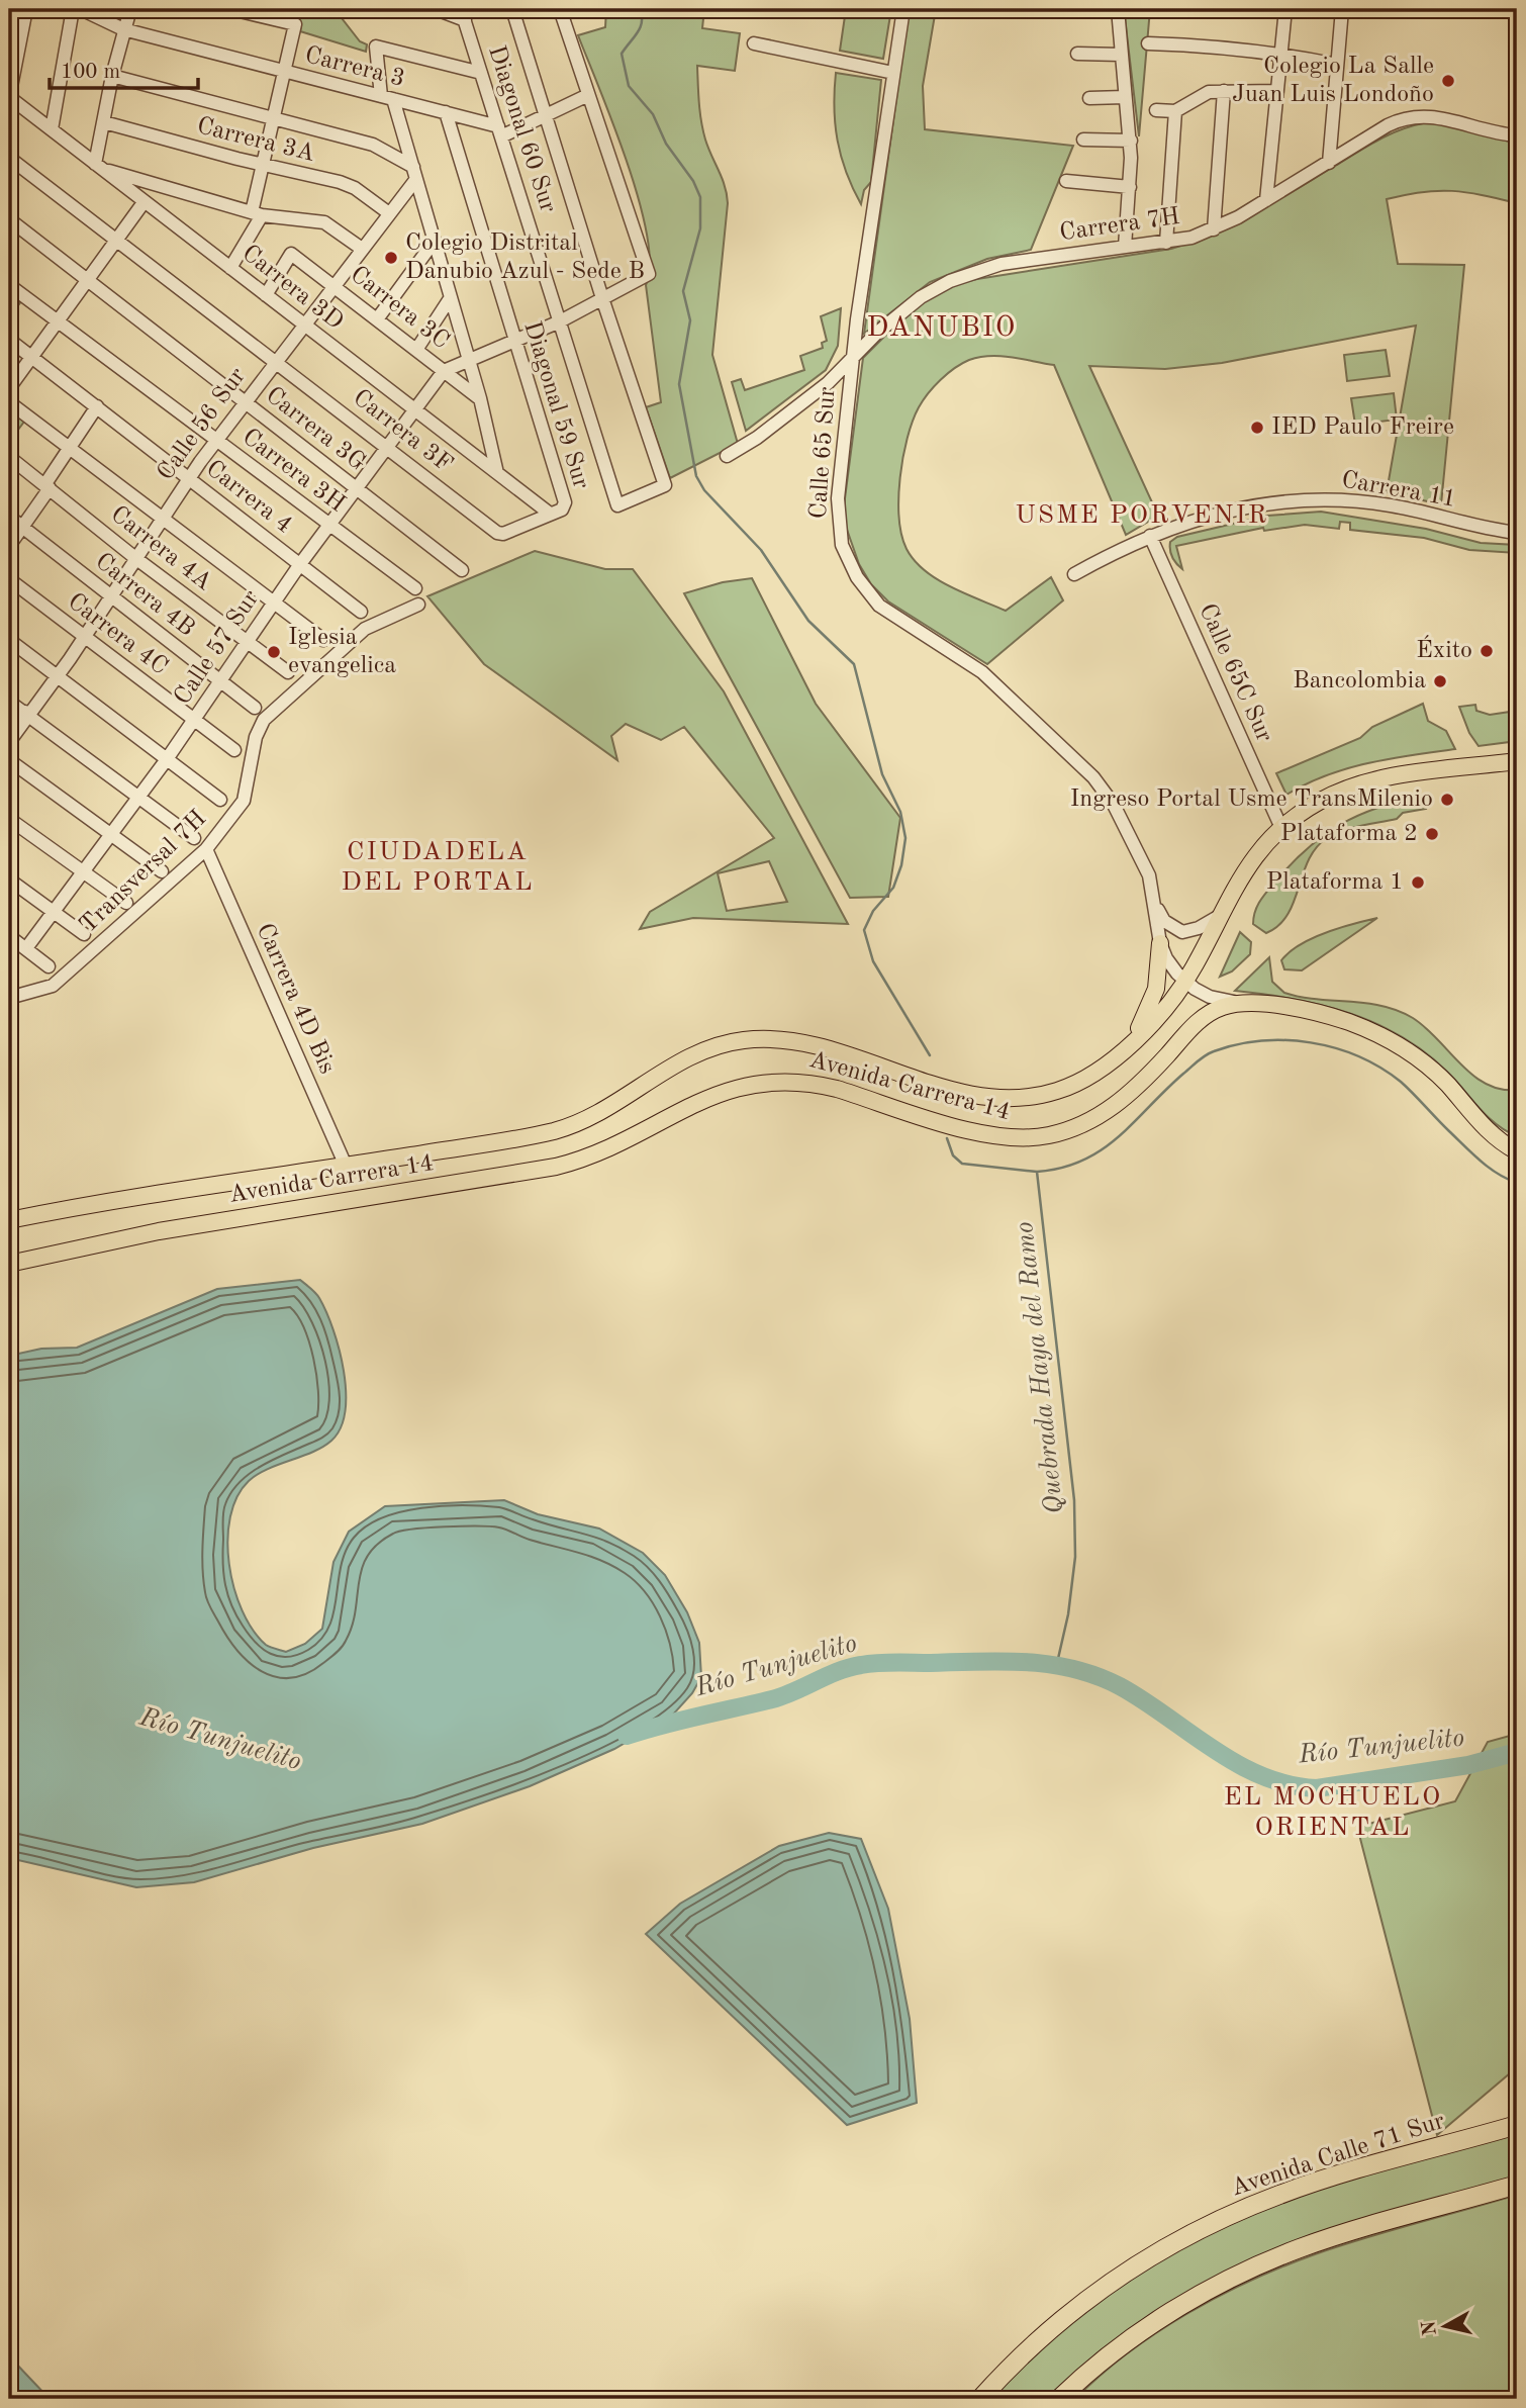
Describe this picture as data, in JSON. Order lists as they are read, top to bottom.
{
  "streets": {
    "highway": ["Avenida Calle 71 Sur"],
    "main road": ["Avenida Carrera 14"],
    "street": [
      "Carrera 3",
      "Diagonal 60 Sur",
      "Carrera 3A",
      "Carrera 7H",
      "Carrera 3D",
      "Carrera 3C",
      "Diagonal 59 Sur",
      "Calle 56 Sur",
      "Carrera 3G",
      "Carrera 3F",
      "Calle 65 Sur",
      "Carrera 3H",
      "Carrera 11",
      "Carrera 4",
      "Carrera 4A",
      "Carrera 4B",
      "Carrera 4C",
      "Calle 57 Sur",
      "Calle 65C Sur",
      "Transversal 7H",
      "Carrera 4D Bis"
    ]
  },
  "crossings": [
    ["Carrera 3", "Diagonal 60 Sur"],
    ["Carrera 3", "Diagonal 59 Sur"],
    ["Carrera 3A", "Calle 56 Sur"],
    ["Carrera 7H", "Calle 65 Sur"],
    ["Carrera 3D", "Carrera 3C"],
    ["Carrera 3D", "Diagonal 59 Sur"],
    ["Carrera 3D", "Calle 56 Sur"],
    ["Carrera 3D", "Carrera 3F"],
    ["Carrera 3D", "Calle 57 Sur"],
    ["Carrera 3C", "Calle 56 Sur"],
    ["Carrera 3C", "Calle 57 Sur"],
    ["Diagonal 59 Sur", "Carrera 3F"],
    ["Calle 56 Sur", "Carrera 3G"],
    ["Calle 56 Sur", "Carrera 3F"],
    ["Calle 56 Sur", "Carrera 3H"],
    ["Calle 56 Sur", "Carrera 4"],
    ["Calle 56 Sur", "Carrera 4A"],
    ["Calle 56 Sur", "Carrera 4B"],
    ["Calle 56 Sur", "Carrera 4C"],
    ["Carrera 3G", "Calle 57 Sur"],
    ["Carrera 3F", "Calle 57 Sur"],
    ["Calle 65 Sur", "Avenida Carrera 14"],
    ["Carrera 3H", "Calle 57 Sur"],
    ["Carrera 11", "Calle 65C Sur"],
    ["Carrera 4", "Calle 57 Sur"],
    ["Carrera 4A", "Calle 57 Sur"],
    ["Carrera 4B", "Calle 57 Sur"],
    ["Carrera 4C", "Calle 57 Sur"],
    ["Calle 65C Sur", "Avenida Carrera 14"],
    ["Transversal 7H", "Carrera 4D Bis"],
    ["Carrera 4D Bis", "Avenida Carrera 14"]
  ],
  "districts": [
    "DANUBIO",
    "USME PORVENIR",
    "CIUDADELA DEL PORTAL",
    "EL MOCHUELO ORIENTAL"
  ],
  "water": ["Quebrada Haya del Ramo", "Río Tunjuelito"],
  "places": [
    "Colegio La Salle Juan Luis Londoño",
    "Colegio Distrital Danubio Azul - Sede B",
    "IED Paulo Freire",
    "Éxito",
    "Iglesia evangelica",
    "Bancolombia",
    "Ingreso Portal Usme TransMilenio",
    "Plataforma 2",
    "Plataforma 1"
  ],
  "scale_bar": "100 m",
  "north": "left"
}
